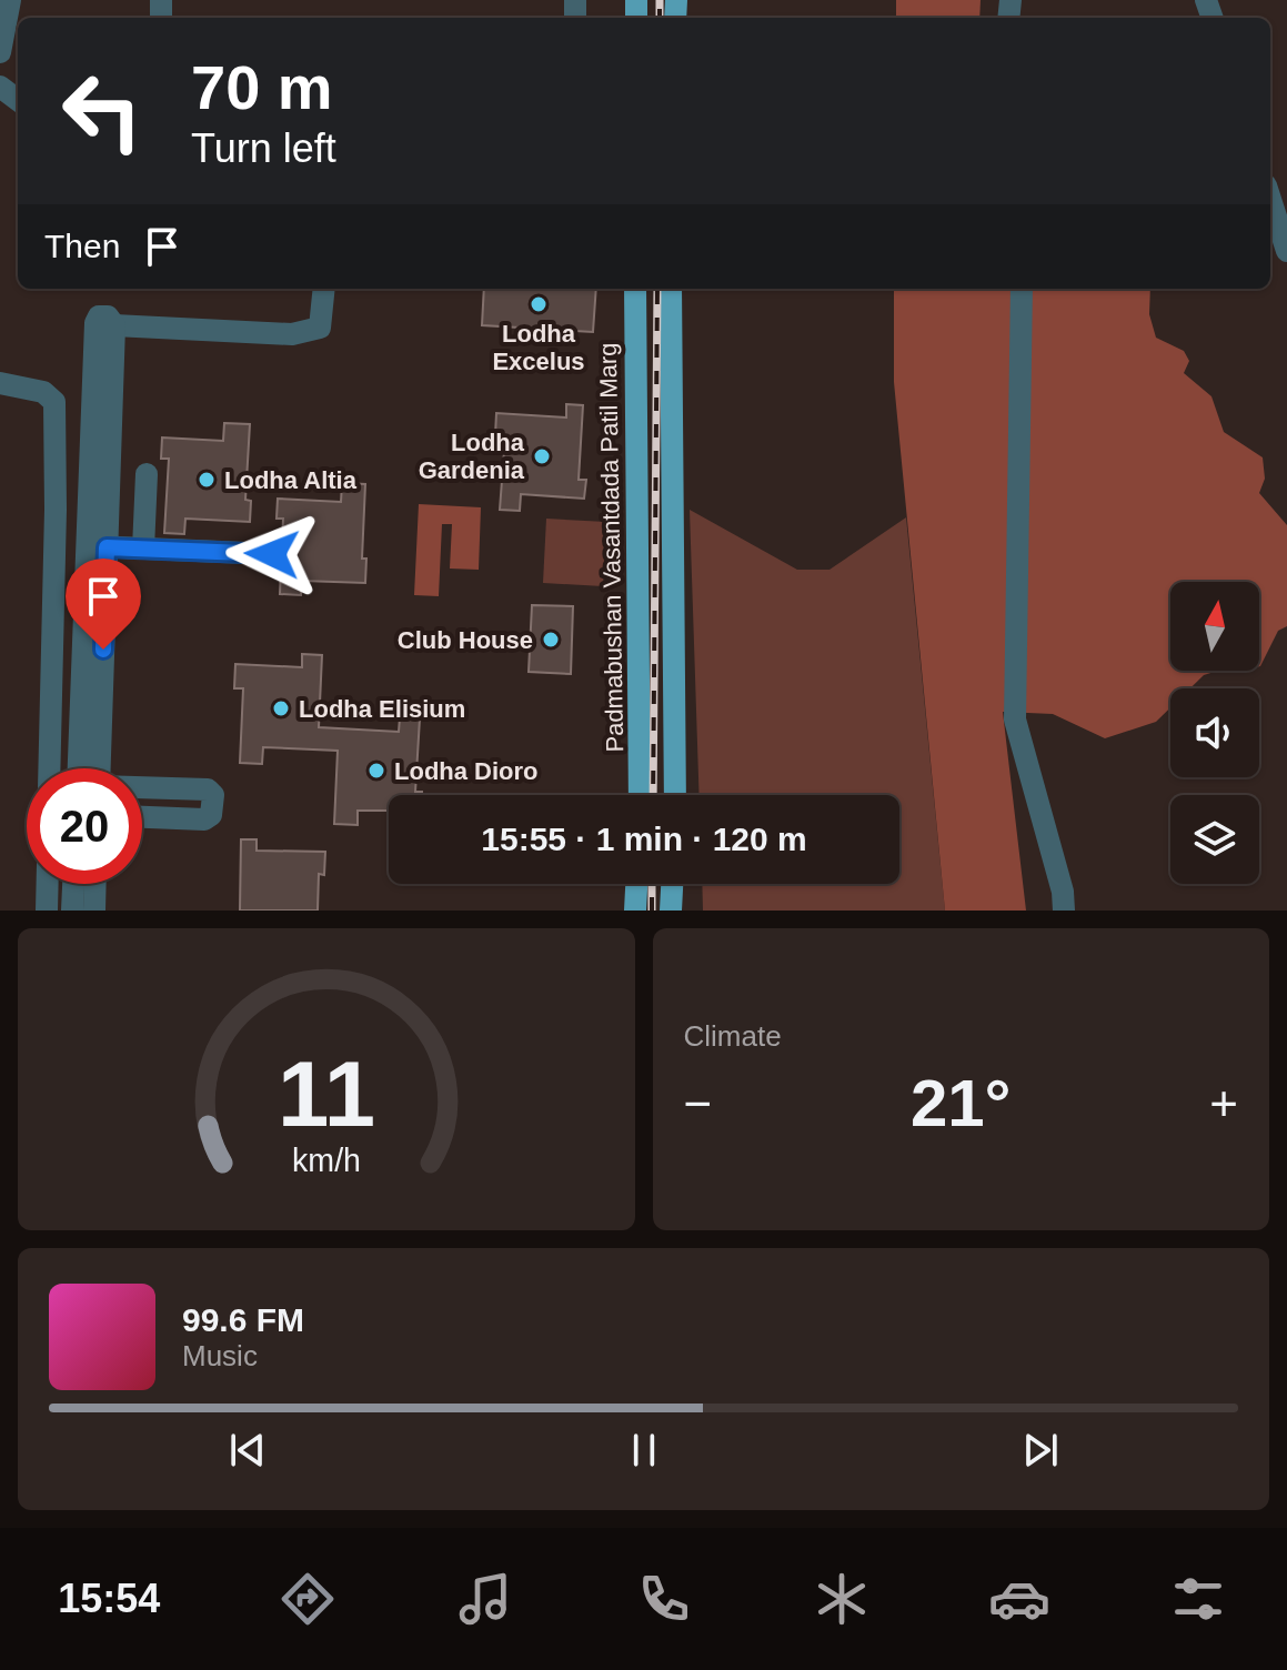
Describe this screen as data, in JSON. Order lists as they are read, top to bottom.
{
  "streets": {
    "main road": ["Padmabushan Vasantdada Patil Marg"]
  },
  "places": [
    "Lodha Excelus",
    "Lodha Gardenia",
    "Lodha Altia",
    "Club House",
    "Lodha Elisium",
    "Lodha Dioro"
  ],
  "north": "top",
  "page": {
    "turn": ["70 m", "Turn left"],
    "then": "Then",
    "limit": "20",
    "trip": "15:55 · 1 min · 120 m",
    "tile": "Climate",
    "heat": ["−", "21°", "+"],
    "song": ["99.6 FM", "Music"],
    "tabs": "15:54",
    "gauge": ["11", "km/h"]
  }
}
